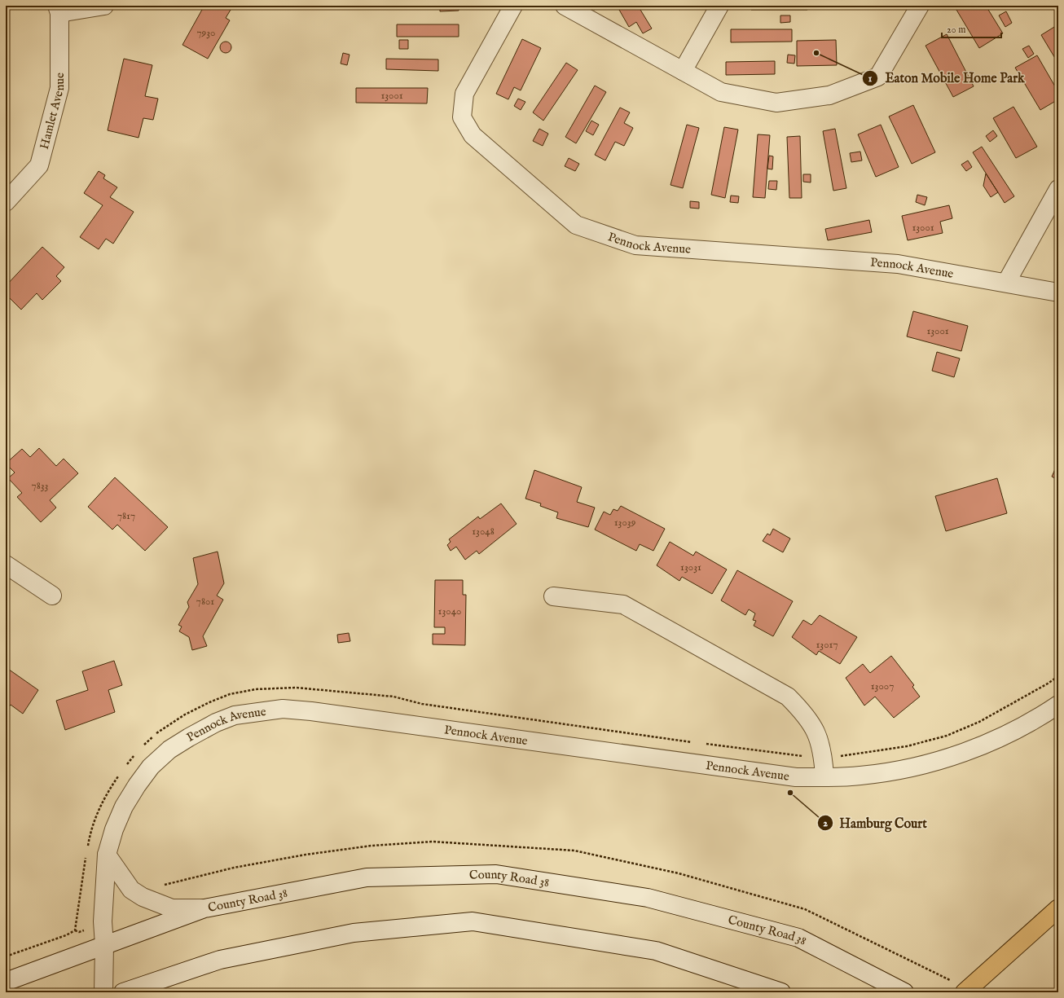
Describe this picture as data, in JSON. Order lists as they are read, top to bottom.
{
  "streets": {
    "street": ["Hamlet Avenue", "Pennock Avenue", "County Road 38"]
  },
  "crossings": [
    ["Pennock Avenue", "County Road 38"]
  ],
  "places": ["Eaton Mobile Home Park", "Hamburg Court"],
  "house_numbers": [
    "7930",
    "13001",
    "13001",
    "13001",
    "7833",
    "7817",
    "13039",
    "13048",
    "13031",
    "7801",
    "13040",
    "13017",
    "13007"
  ],
  "scale_bar": "20 m"
}
